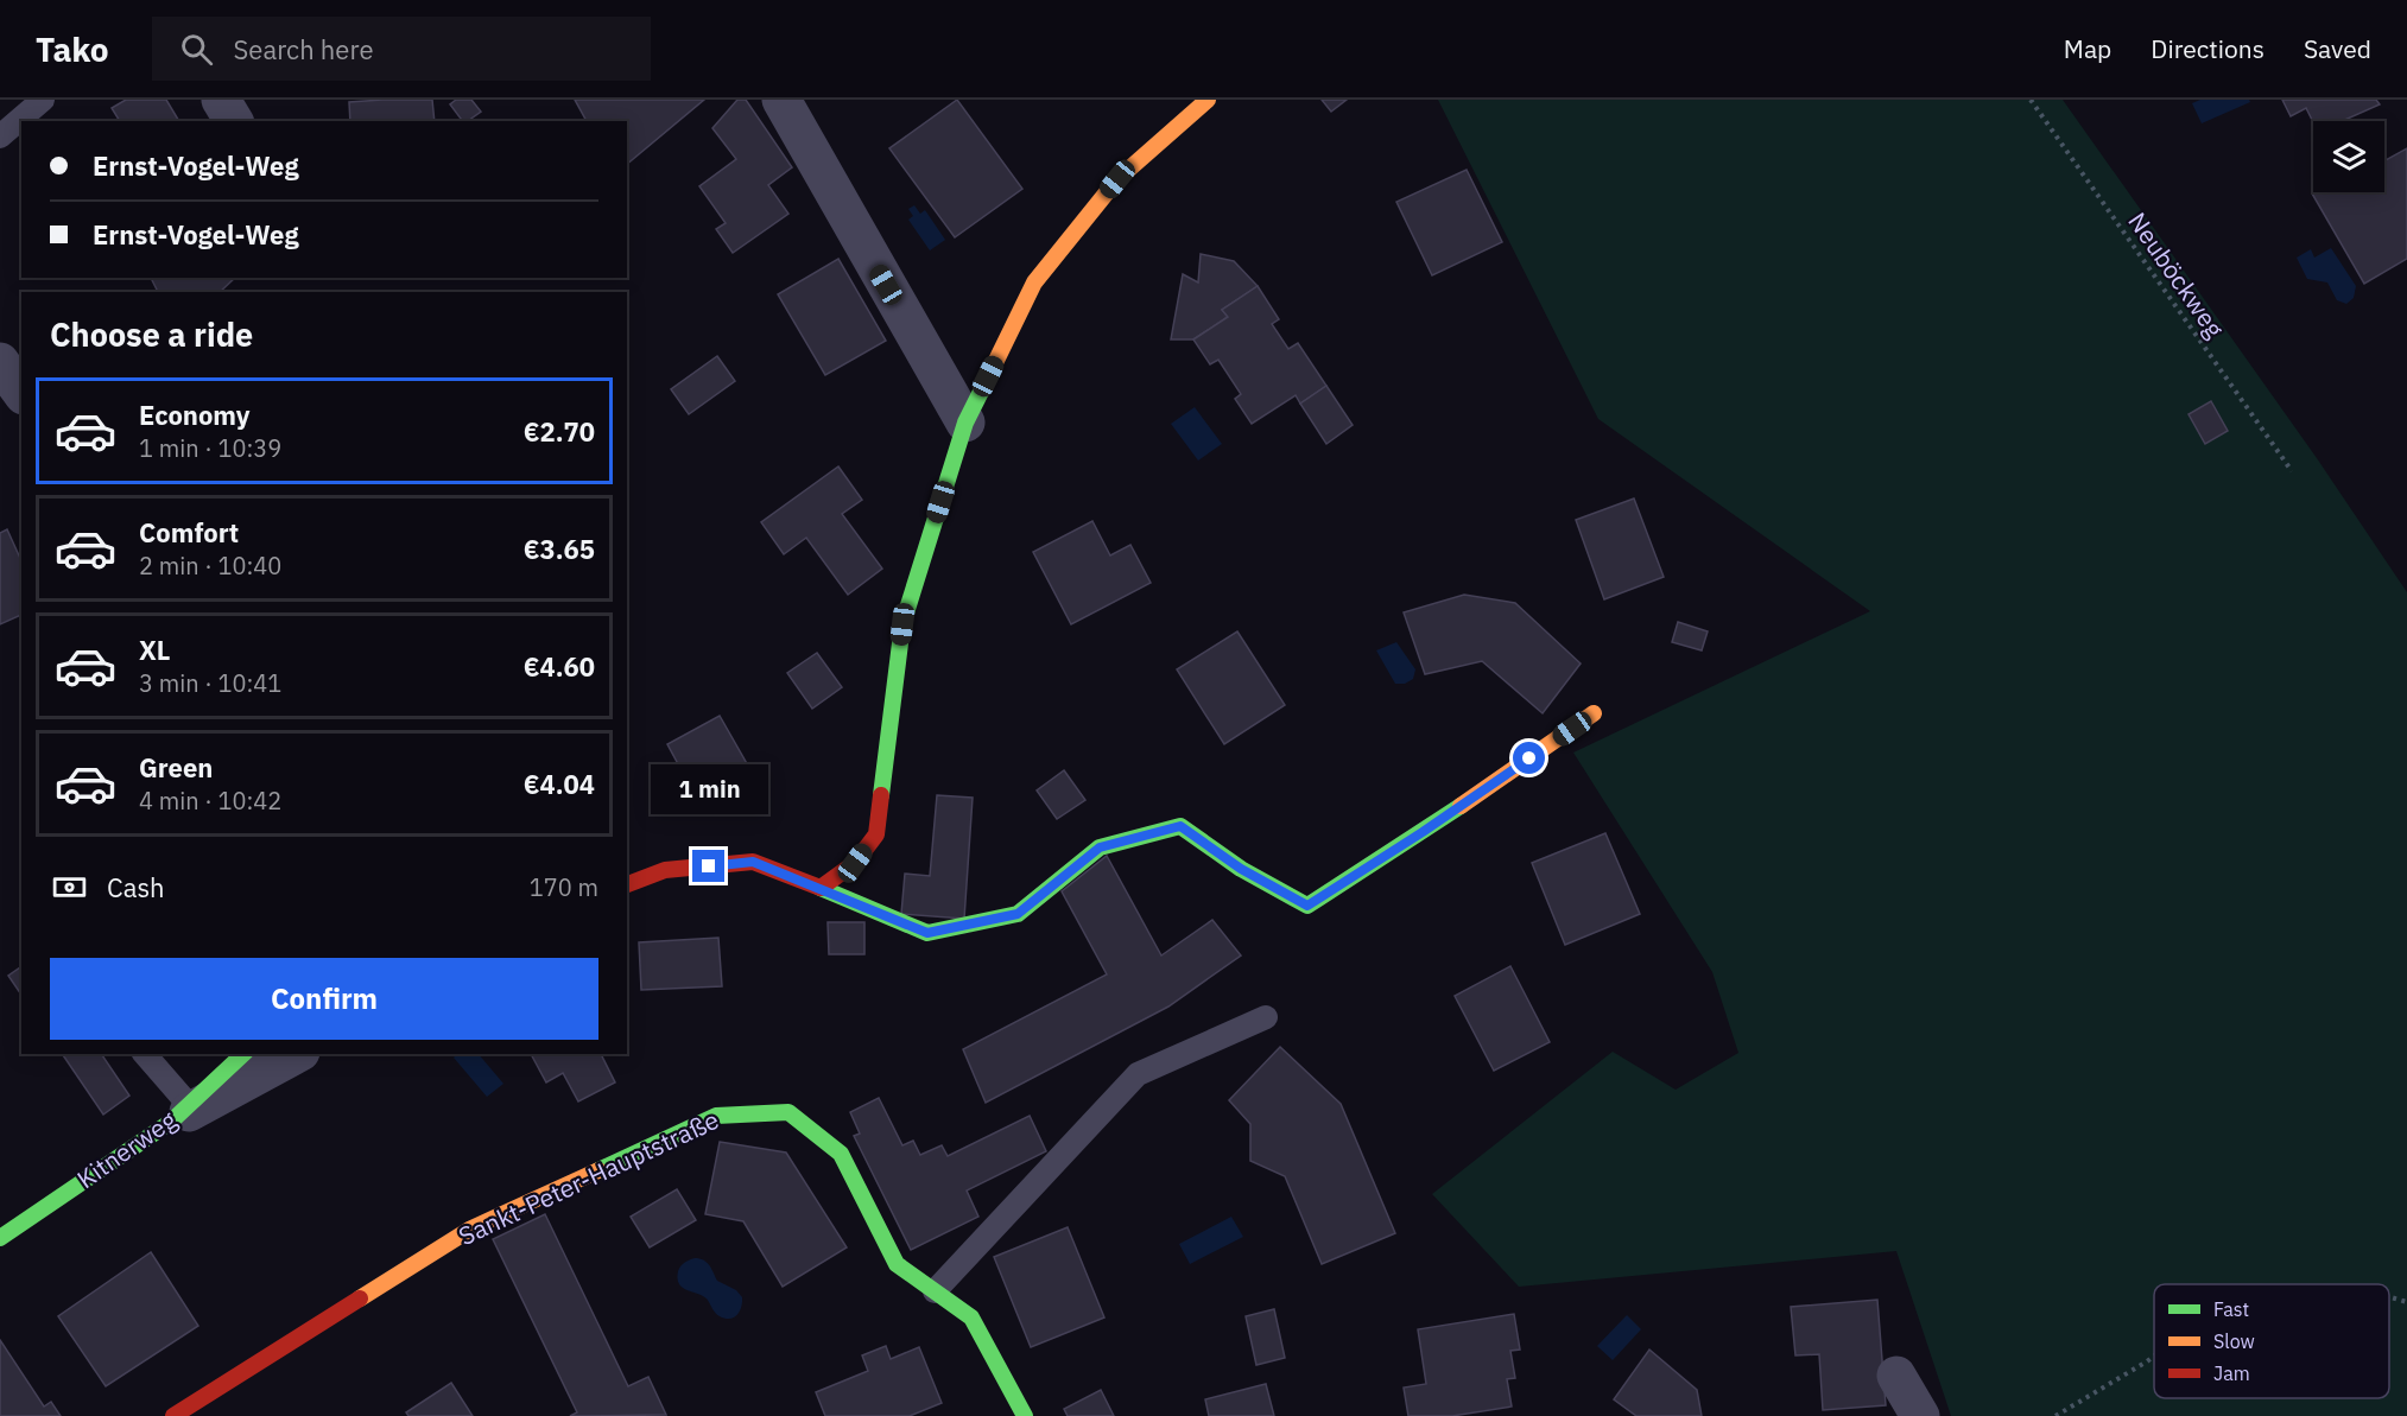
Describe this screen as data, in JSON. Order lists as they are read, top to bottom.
{
  "streets": {
    "street": ["Kitnerweg", "Sankt-Peter-Hauptstraße"],
    "path": ["Neuböckweg"]
  },
  "legend": ["Fast", "Slow", "Jam"],
  "page": {
    "header": "Tako",
    "search": "Search here",
    "nav": ["Map", "Directions", "Saved"],
    "banner": ["Ernst-Vogel-Weg", "Ernst-Vogel-Weg"],
    "heading": "Choose a ride",
    "list": [
      {
        "name": "Economy",
        "note": "1 min · 10:39",
        "value": "€2.70"
      },
      {
        "name": "Comfort",
        "note": "2 min · 10:40",
        "value": "€3.65"
      },
      {
        "name": "XL",
        "note": "3 min · 10:41",
        "value": "€4.60"
      },
      {
        "name": "Green",
        "note": "4 min · 10:42",
        "value": "€4.04"
      }
    ],
    "bubble": "1 min",
    "pay": ["Cash", "170 m"],
    "buttons": "Confirm"
  }
}
